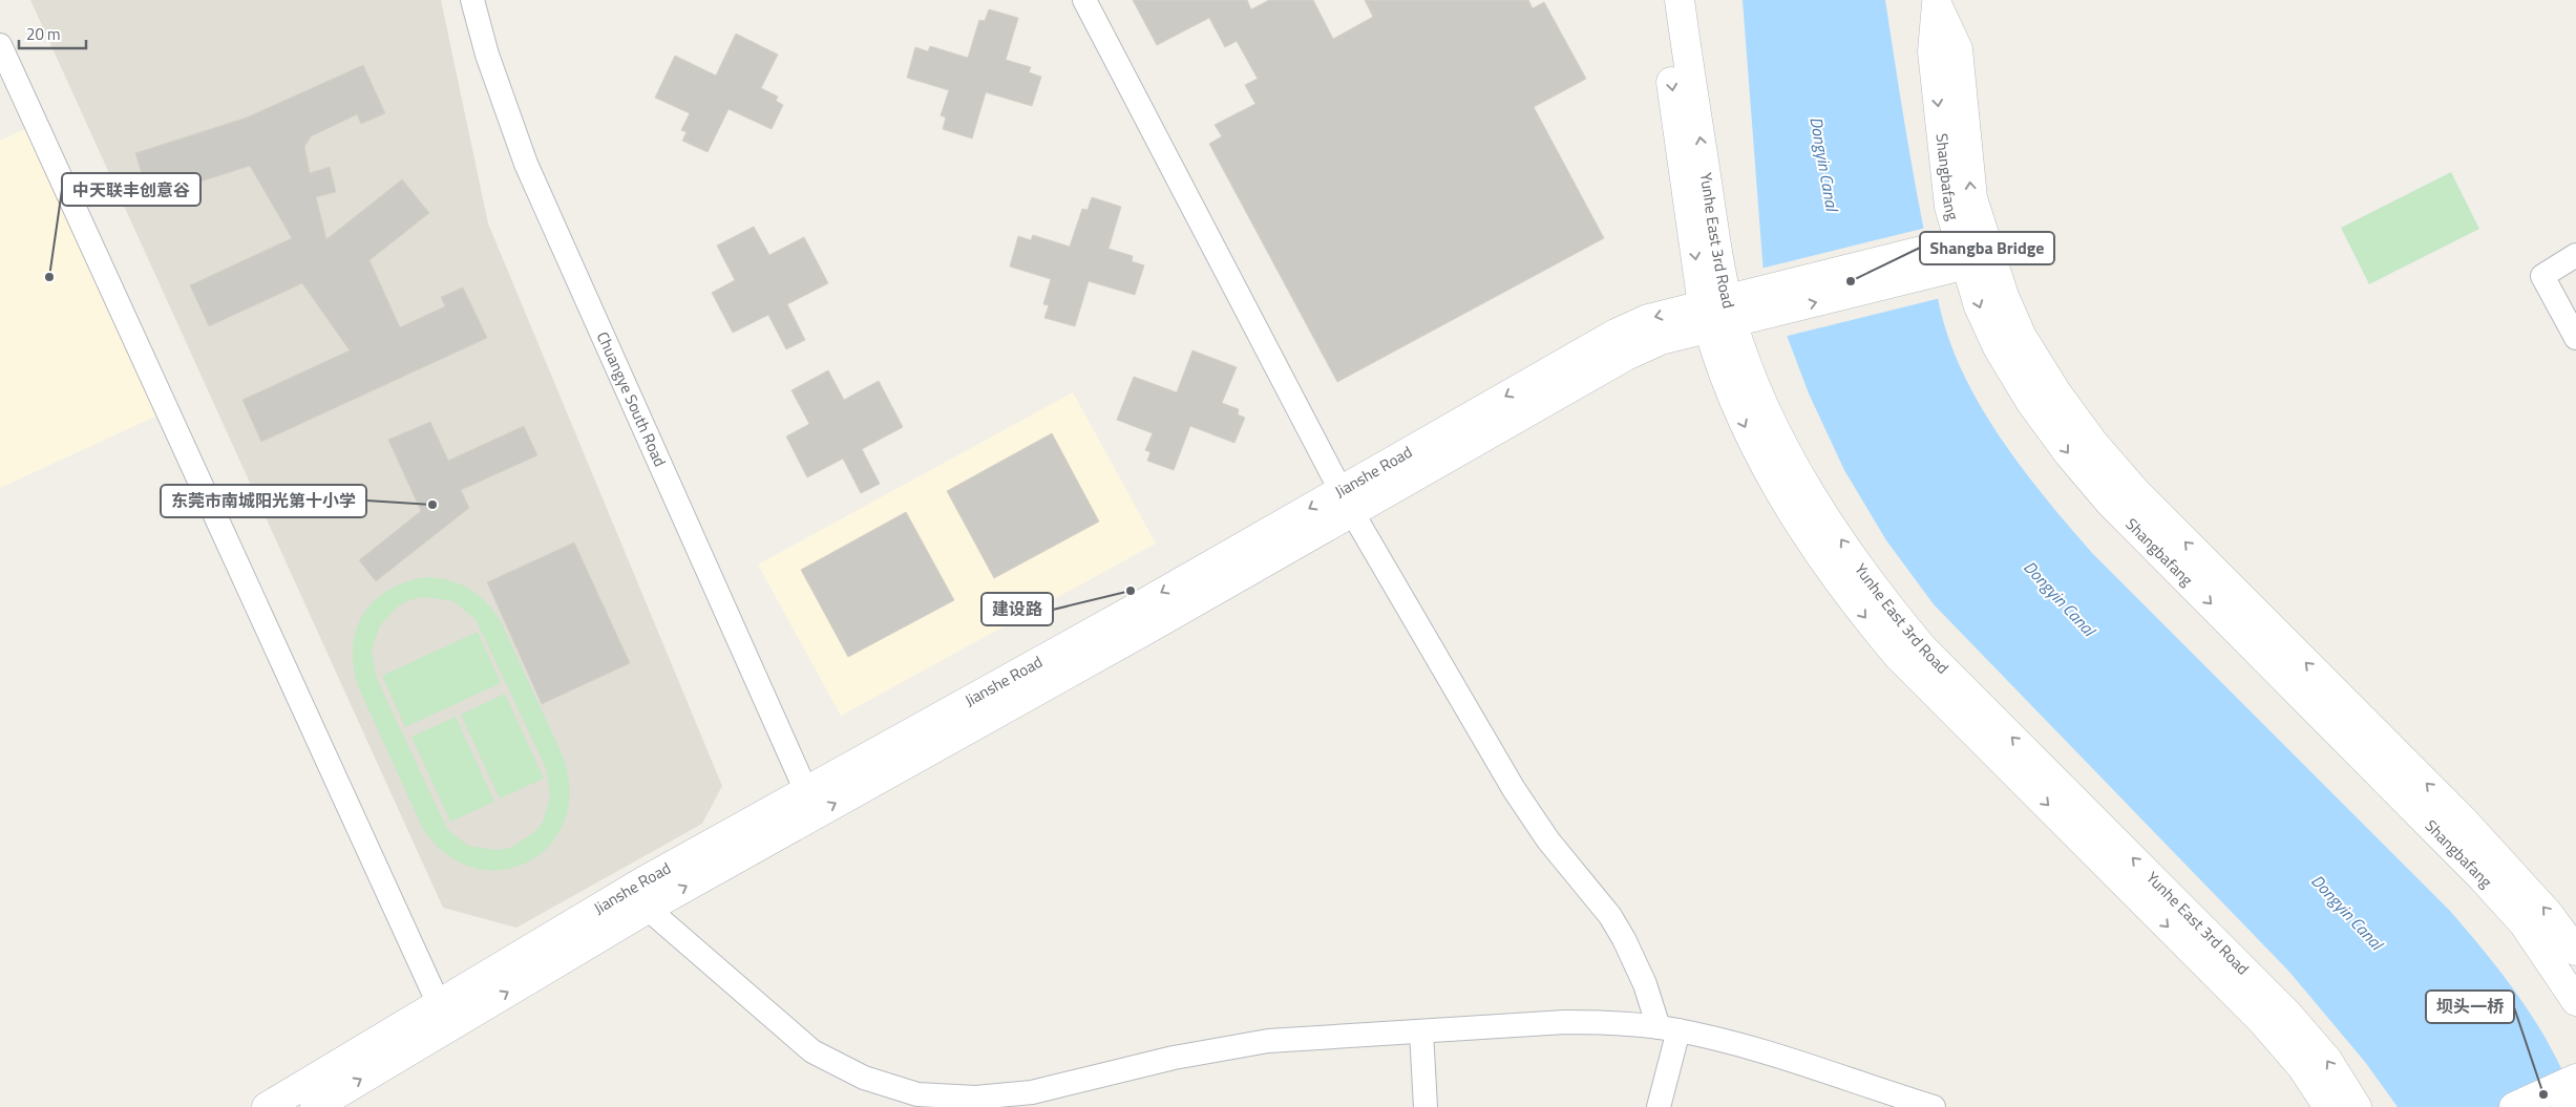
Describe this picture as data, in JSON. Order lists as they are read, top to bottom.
{
  "streets": {
    "street": [
      "Shangbafang",
      "Yunhe East 3rd Road",
      "Chuangye South Road",
      "Jianshe Road"
    ]
  },
  "crossings": [
    ["Shangbafang", "Jianshe Road"],
    ["Yunhe East 3rd Road", "Jianshe Road"],
    ["Chuangye South Road", "Jianshe Road"]
  ],
  "water": ["Dongyin Canal"],
  "places": [
    "中天联丰创意谷",
    "Shangba Bridge",
    "东莞市南城阳光第十小学",
    "建设路",
    "坝头一桥"
  ],
  "scale_bar": "20 m"
}
